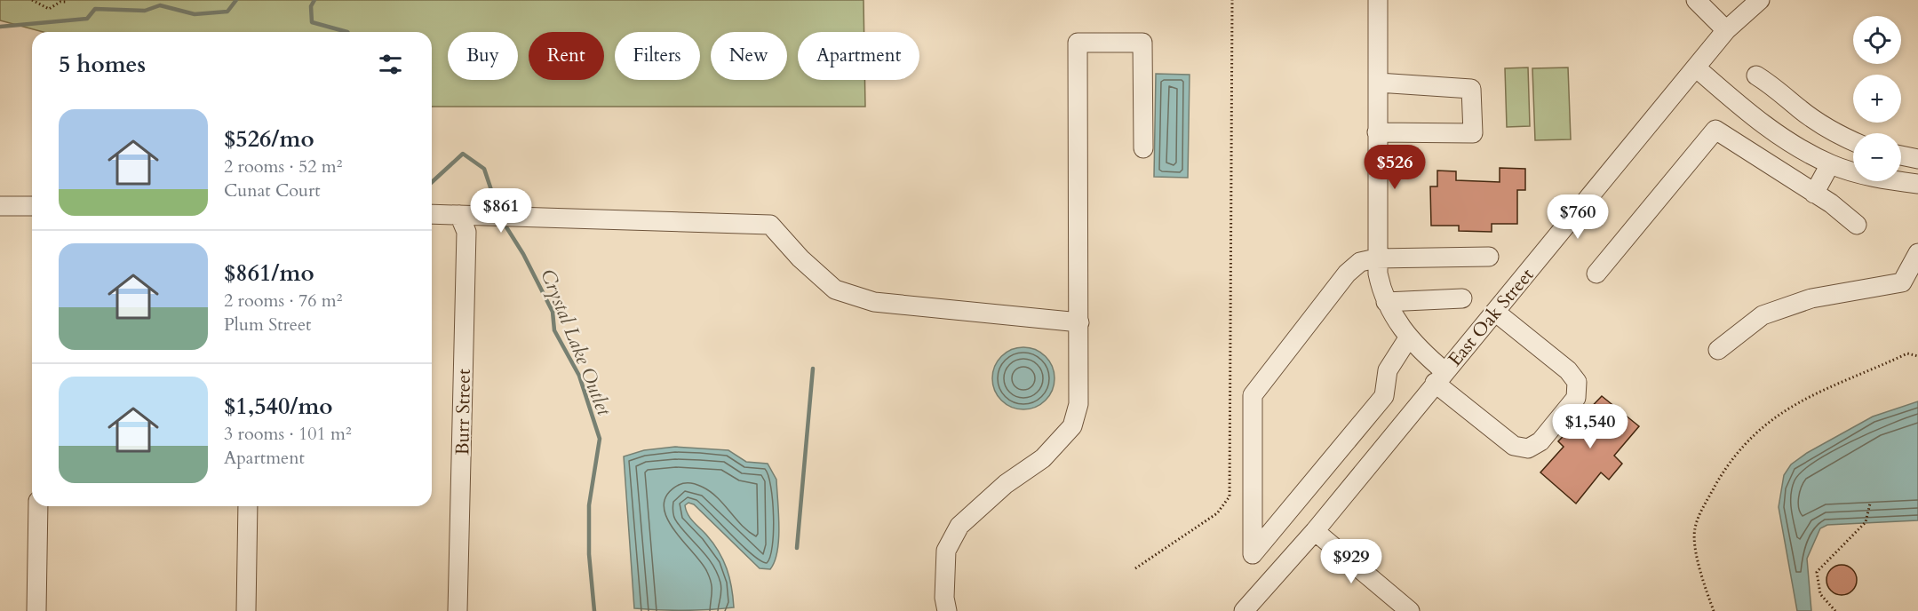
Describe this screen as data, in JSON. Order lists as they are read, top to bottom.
{
  "streets": {
    "street": ["East Oak Street", "Burr Street"]
  },
  "water": ["Crystal Lake Outlet"],
  "page": {
    "map_buttons": ["+", "−"],
    "chip": [
      "Buy",
      "Rent",
      "Filters",
      "New",
      "Apartment"
    ],
    "heading": "5 homes",
    "list": [
      {
        "name": "$526/mo",
        "note": "2 rooms · 52 m² · Cunat Court"
      },
      {
        "name": "$861/mo",
        "note": "2 rooms · 76 m² · Plum Street"
      },
      {
        "name": "$1,540/mo",
        "note": "3 rooms · 101 m² · Apartment"
      }
    ],
    "price": [
      "$526",
      "$861",
      "$760",
      "$1,540",
      "$929"
    ]
  }
}
